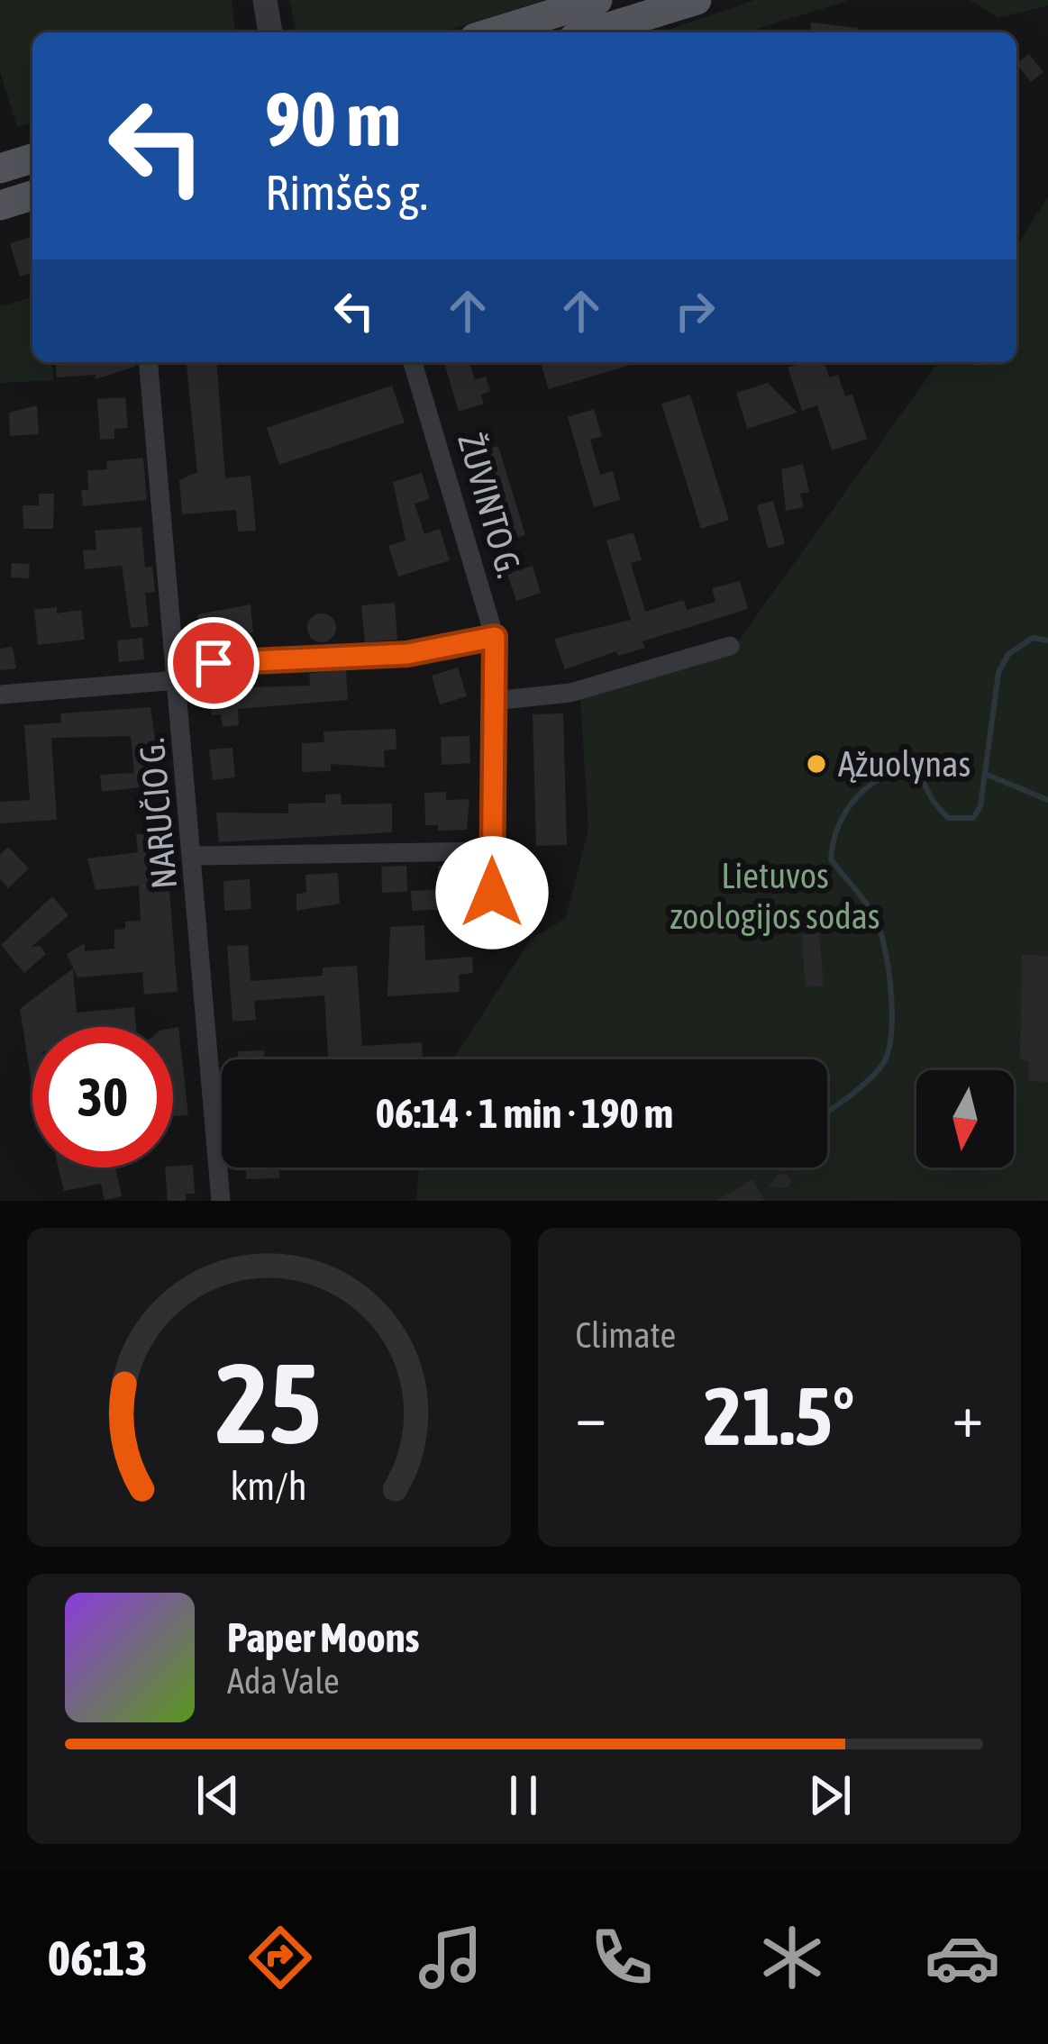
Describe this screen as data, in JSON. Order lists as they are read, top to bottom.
{
  "streets": {
    "street": ["ŽUVINTO G.", "NARUČIO G."]
  },
  "parks": ["Lietuvos zoologijos sodas"],
  "places": ["Ąžuolynas"],
  "north": "bottom",
  "page": {
    "turn": ["90 m", "Rimšės g."],
    "limit": "30",
    "trip": "06:14 · 1 min · 190 m",
    "tile": "Climate",
    "heat": ["−", "21.5°", "+"],
    "song": ["Paper Moons", "Ada Vale"],
    "tabs": "06:13",
    "gauge": ["25", "km/h"]
  }
}
